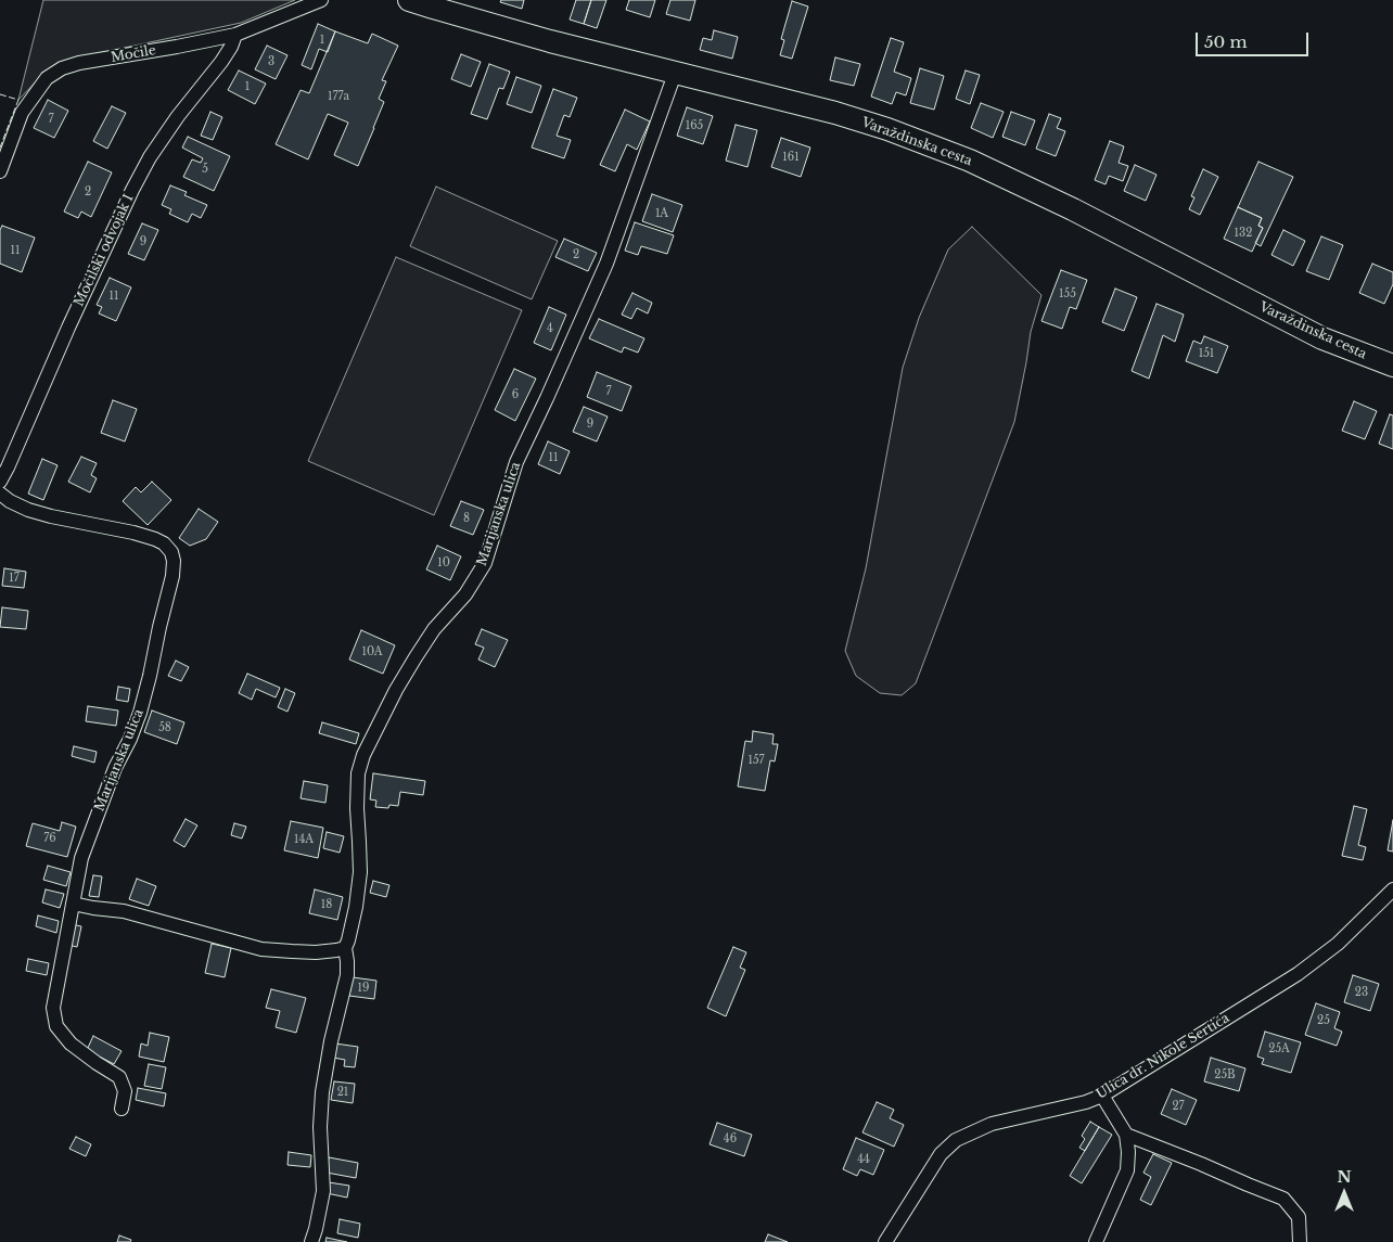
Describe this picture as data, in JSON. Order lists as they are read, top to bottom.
{
  "streets": {
    "main road": ["Varaždinska cesta"],
    "street": [
      "Močile",
      "Močilski odvojak I",
      "Marijanska ulica",
      "Ulica dr. Nikole Sertića"
    ]
  },
  "crossings": [
    ["Močile", "Močilski odvojak I"],
    ["Varaždinska cesta", "Marijanska ulica"]
  ],
  "house_numbers": [
    "1",
    "3",
    "1",
    "177a",
    "7",
    "165",
    "161",
    "5",
    "2",
    "1A",
    "132",
    "9",
    "11",
    "2",
    "155",
    "11",
    "4",
    "151",
    "7",
    "6",
    "9",
    "11",
    "8",
    "10",
    "17",
    "10A",
    "58",
    "157",
    "76",
    "14A",
    "18",
    "19",
    "23",
    "25",
    "25A",
    "25B",
    "21",
    "27",
    "46",
    "44"
  ],
  "scale_bar": "50 m",
  "north": "top"
}
